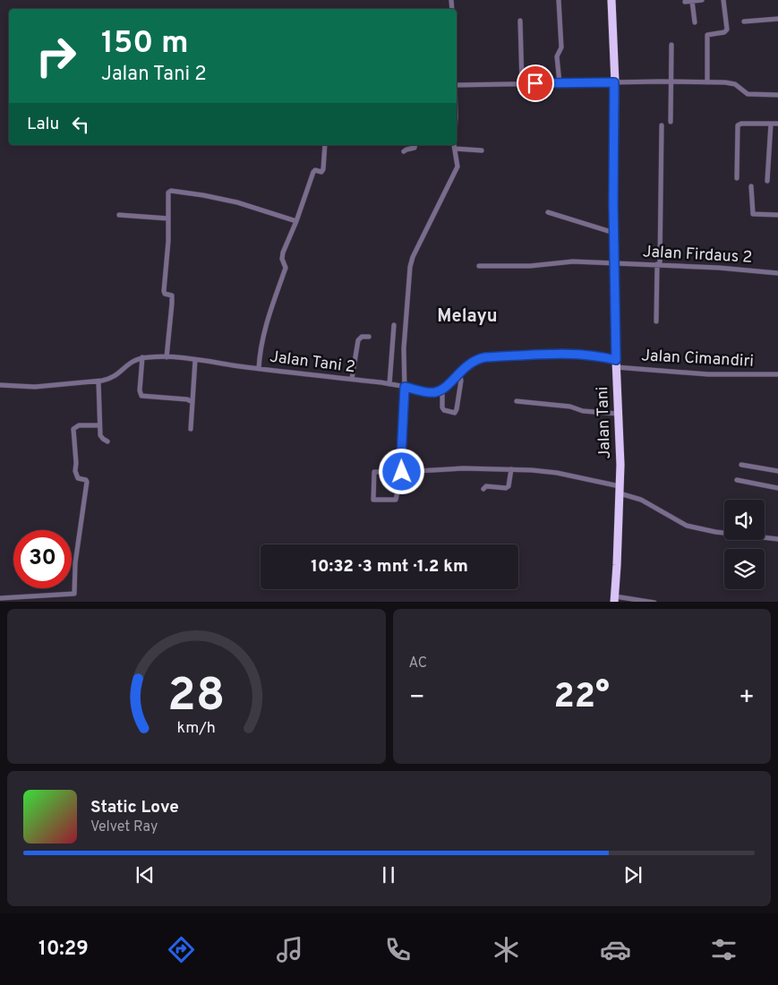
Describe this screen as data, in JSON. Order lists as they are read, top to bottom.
{
  "streets": {
    "highway": ["Jalan Tani"],
    "street": ["Jalan Firdaus 2", "Jalan Cimandiri", "Jalan Tani 2"]
  },
  "crossings": [
    ["Jalan Firdaus 2", "Jalan Tani"],
    ["Jalan Cimandiri", "Jalan Tani"]
  ],
  "districts": ["Melayu"],
  "page": {
    "turn": ["150 m", "Jalan Tani 2"],
    "then": "Lalu",
    "limit": "30",
    "trip": "10:32 · 3 mnt · 1.2 km",
    "tile": "AC",
    "heat": ["−", "22°", "+"],
    "song": ["Static Love", "Velvet Ray"],
    "tabs": "10:29",
    "gauge": ["28", "km/h"]
  }
}
